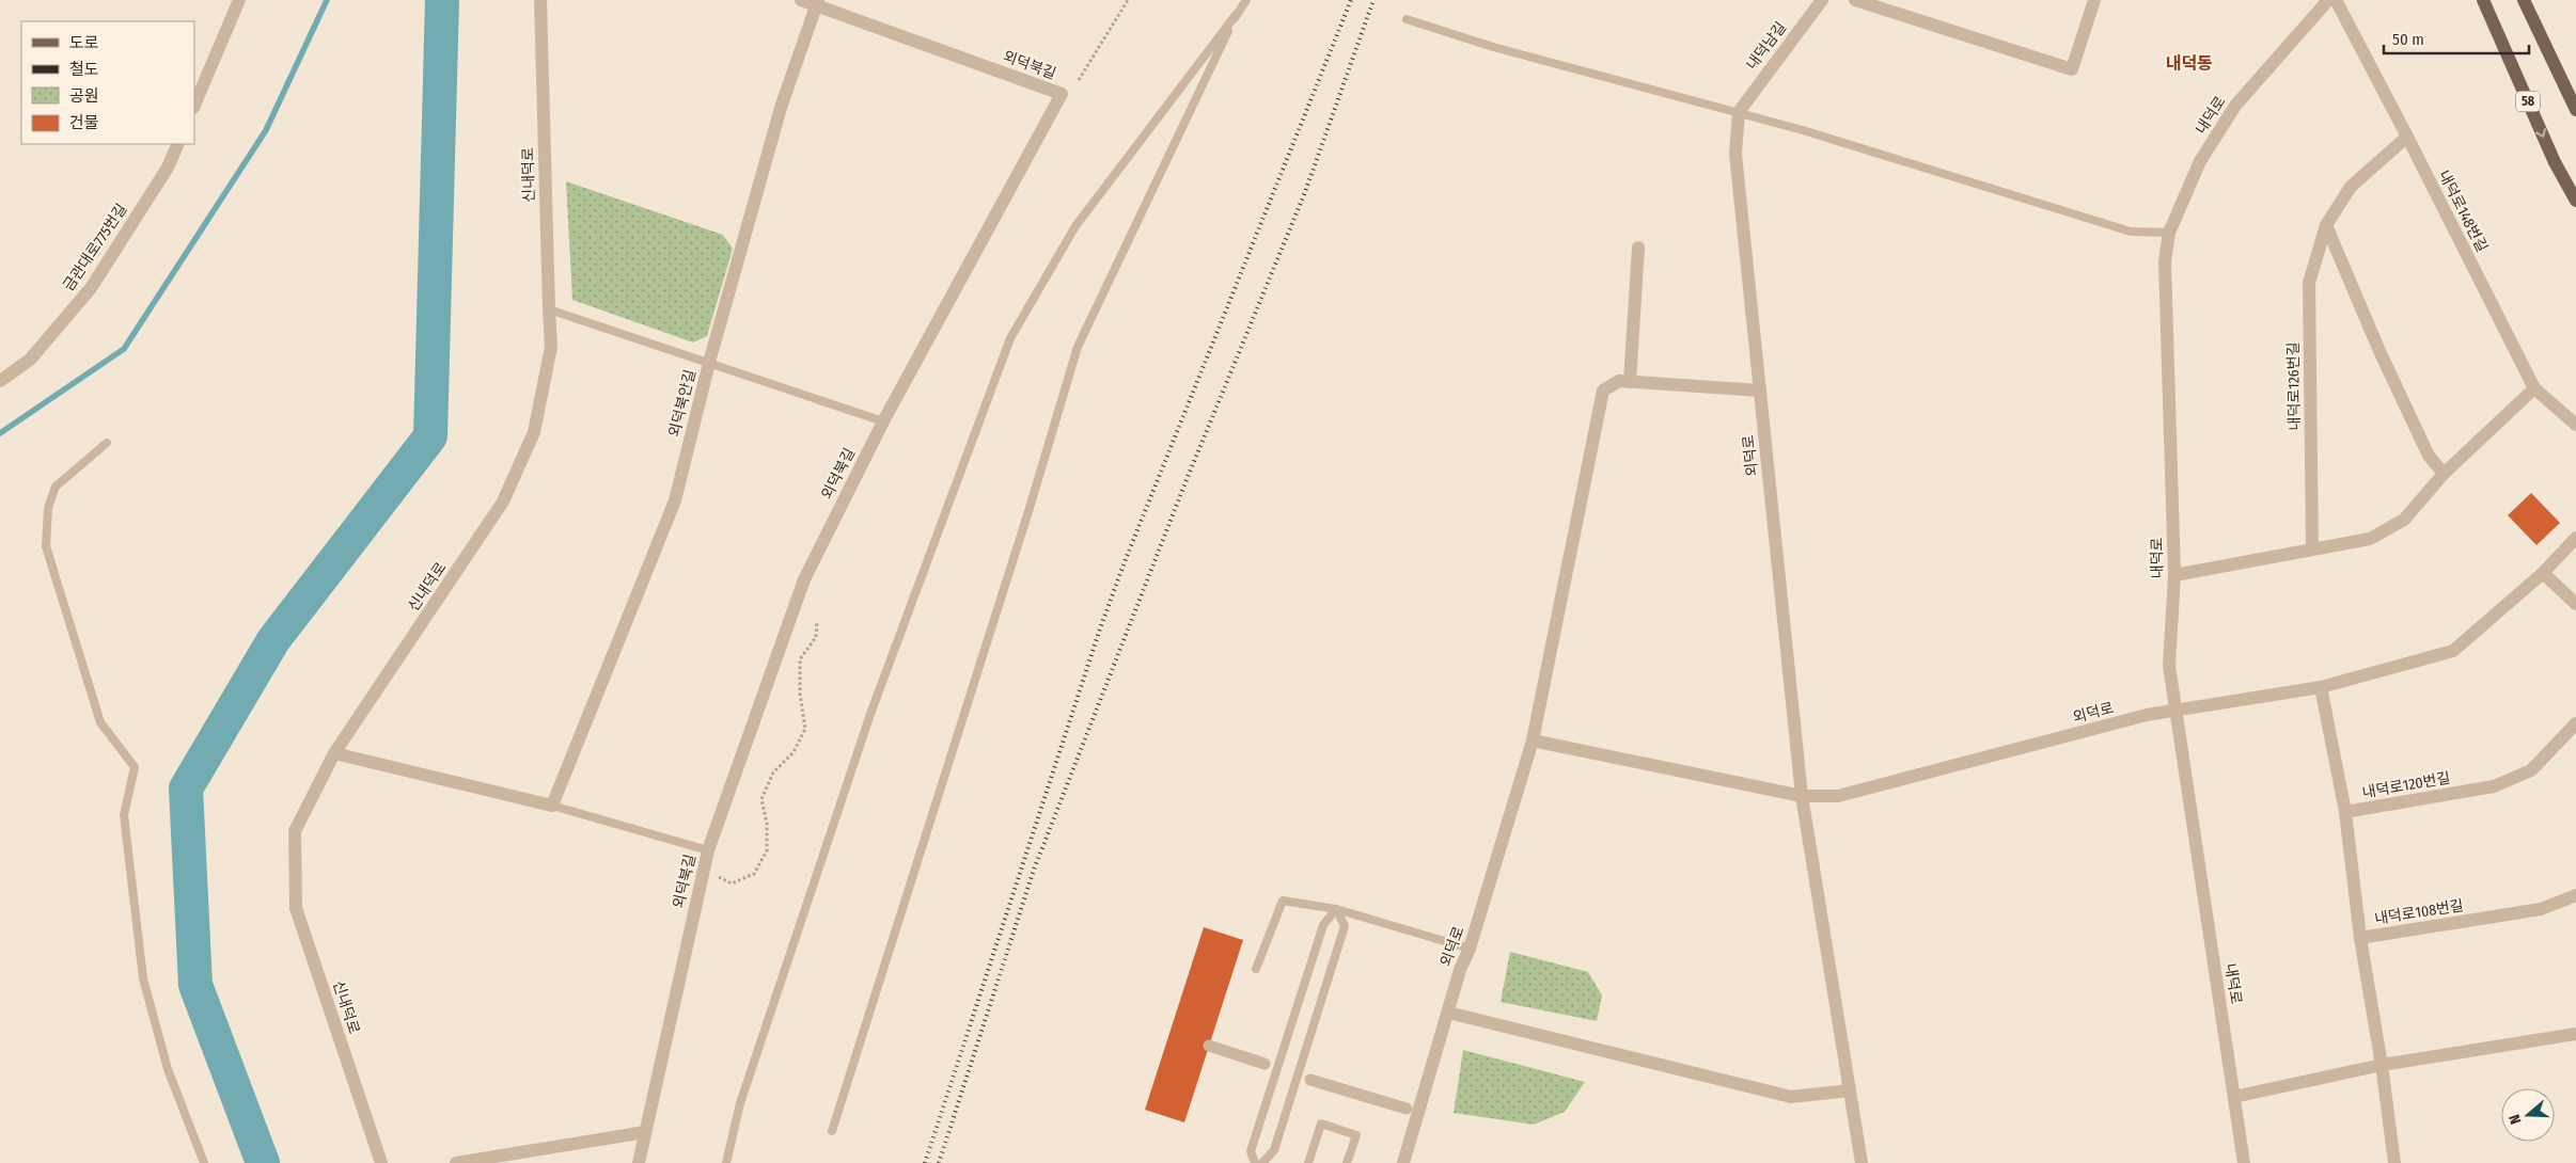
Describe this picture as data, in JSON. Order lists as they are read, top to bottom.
{
  "streets": {
    "main road": ["58"],
    "street": [
      "내덕남길",
      "외덕북길",
      "내덕로",
      "신내덕로",
      "내덕로148번길",
      "금관대로775번길",
      "내덕로126번길",
      "외덕북안길",
      "외덕로",
      "내덕로120번길",
      "내덕로108번길"
    ]
  },
  "crossings": [
    ["내덕남길", "외덕로"],
    ["외덕북길", "외덕북안길"],
    ["내덕로", "외덕로"],
    ["내덕로148번길", "내덕로126번길"]
  ],
  "districts": ["내덕동"],
  "legend": [
    "도로",
    "철도",
    "공원",
    "건물"
  ],
  "scale_bar": "50 m",
  "north": "left"
}
